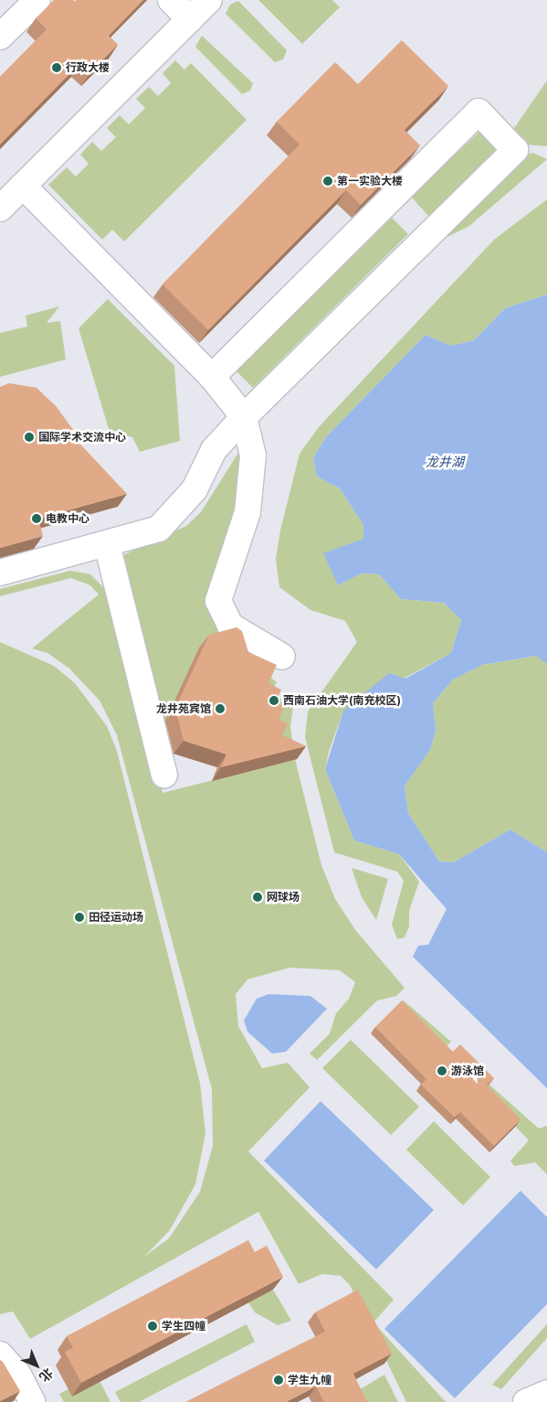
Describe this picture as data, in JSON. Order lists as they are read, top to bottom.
{
  "water": ["龙井湖"],
  "places": [
    "行政大楼",
    "第一实验大楼",
    "国际学术交流中心",
    "电教中心",
    "西南石油大学(南充校区)",
    "龙井苑宾馆",
    "网球场",
    "田径运动场",
    "游泳馆",
    "学生四幢",
    "学生九幢"
  ],
  "north": "bottom right"
}
